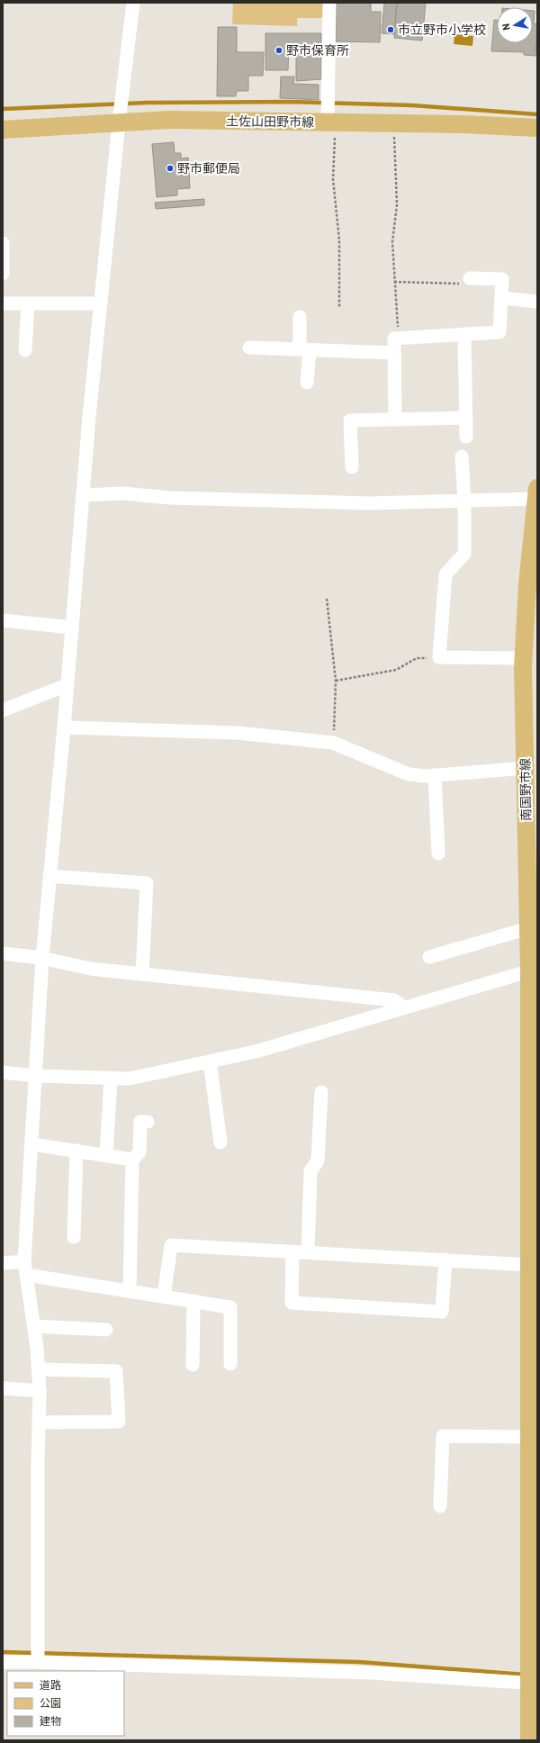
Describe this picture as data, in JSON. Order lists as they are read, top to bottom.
{
  "streets": {
    "main road": ["土佐山田野市線", "南国野市線"]
  },
  "places": ["市立野市小学校", "野市保育所", "野市郵便局"],
  "legend": ["道路", "公園", "建物"],
  "north": "left"
}
